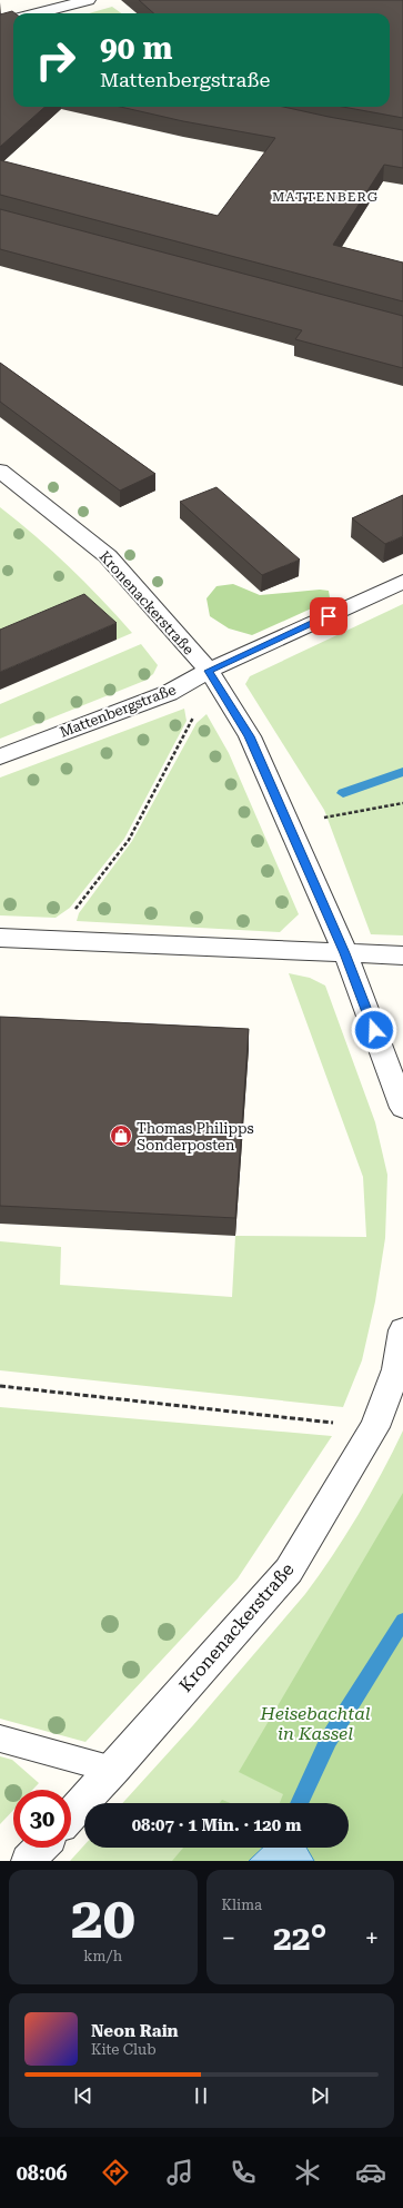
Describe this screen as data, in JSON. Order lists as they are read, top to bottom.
{
  "streets": {
    "street": ["Kronenackerstraße", "Mattenbergstraße"]
  },
  "crossings": [
    ["Kronenackerstraße", "Mattenbergstraße"]
  ],
  "districts": ["MATTENBERG"],
  "parks": ["Heisebachtal in Kassel"],
  "places": {
    "shop": ["Thomas Philipps Sonderposten"]
  },
  "page": {
    "turn": ["90 m", "Mattenbergstraße"],
    "limit": "30",
    "trip": "08:07 · 1 Min. · 120 m",
    "tile": [
      ["20", "km/h"],
      "Klima"
    ],
    "heat": ["−", "22°", "+"],
    "song": ["Neon Rain", "Kite Club"],
    "tabs": "08:06"
  }
}
